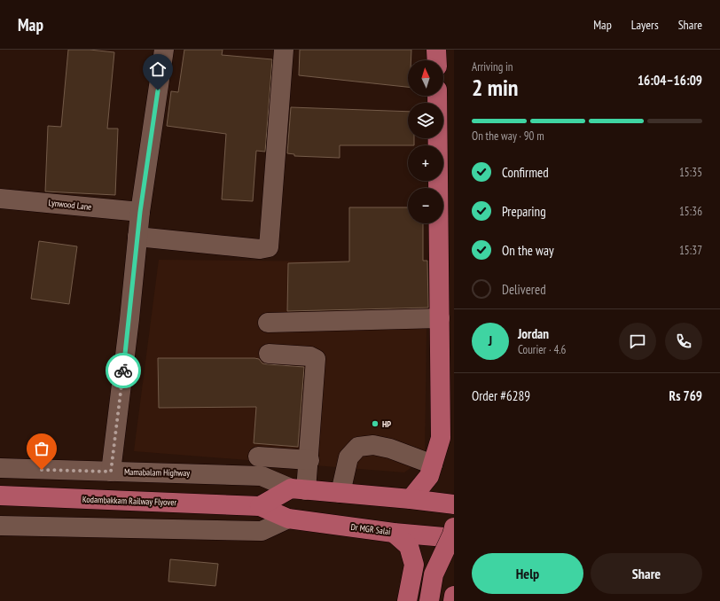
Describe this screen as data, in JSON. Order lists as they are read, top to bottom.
{
  "streets": {
    "main road": ["Kodambakkam Railway Flyover", "Dr MGR Salai"],
    "street": ["Lynwood Lane", "Mamabalam Highway"]
  },
  "crossings": [
    ["Kodambakkam Railway Flyover", "Dr MGR Salai"]
  ],
  "places": ["HP"],
  "north": "top",
  "page": {
    "header": "Map",
    "nav": ["Map", "Layers", "Share"],
    "heading": ["2 min", "Arriving in", "16:04–16:09"],
    "panel": [
      "Jordan",
      "Courier · 4.6",
      "Order #6289",
      "Rs 769"
    ],
    "map_buttons": ["+", "−"],
    "bar": "On the way · 90 m",
    "list": [
      ["Confirmed", "15:35"],
      ["Preparing", "15:36"],
      ["On the way", "15:37"],
      "Delivered"
    ],
    "round": "J",
    "buttons": ["Help", "Share"]
  }
}
